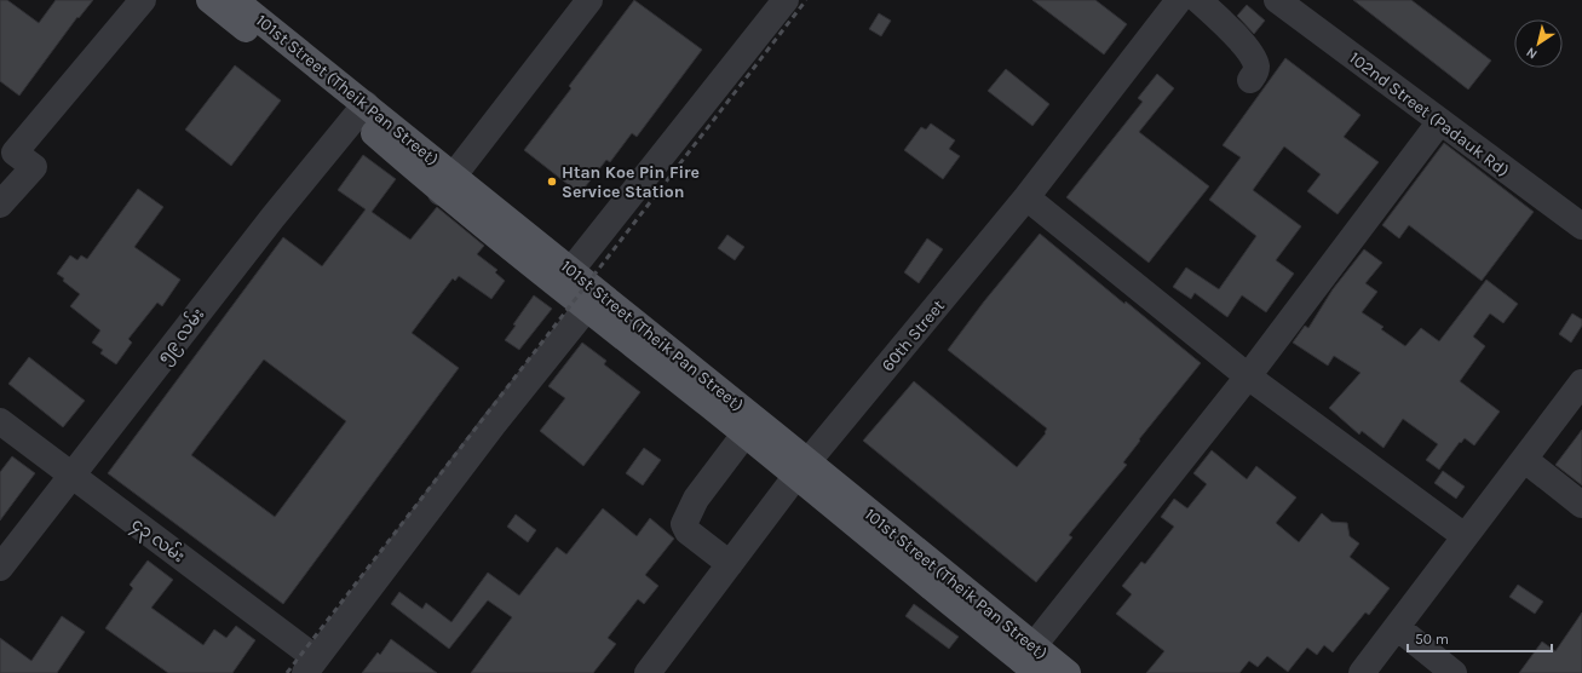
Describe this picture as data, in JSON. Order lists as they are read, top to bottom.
{
  "streets": {
    "main road": ["101st Street (Theik Pan Street)"],
    "street": [
      "102nd Street (Padauk Rd)",
      "၅၉ လမ်း",
      "60th Street",
      "၄၃ လမ်း"
    ]
  },
  "crossings": [
    ["101st Street (Theik Pan Street)", "၅၉ လမ်း"],
    ["101st Street (Theik Pan Street)", "60th Street"],
    ["၅၉ လမ်း", "၄၃ လမ်း"]
  ],
  "places": ["Htan Koe Pin Fire Service Station"],
  "scale_bar": "50 m",
  "north": "bottom left"
}
